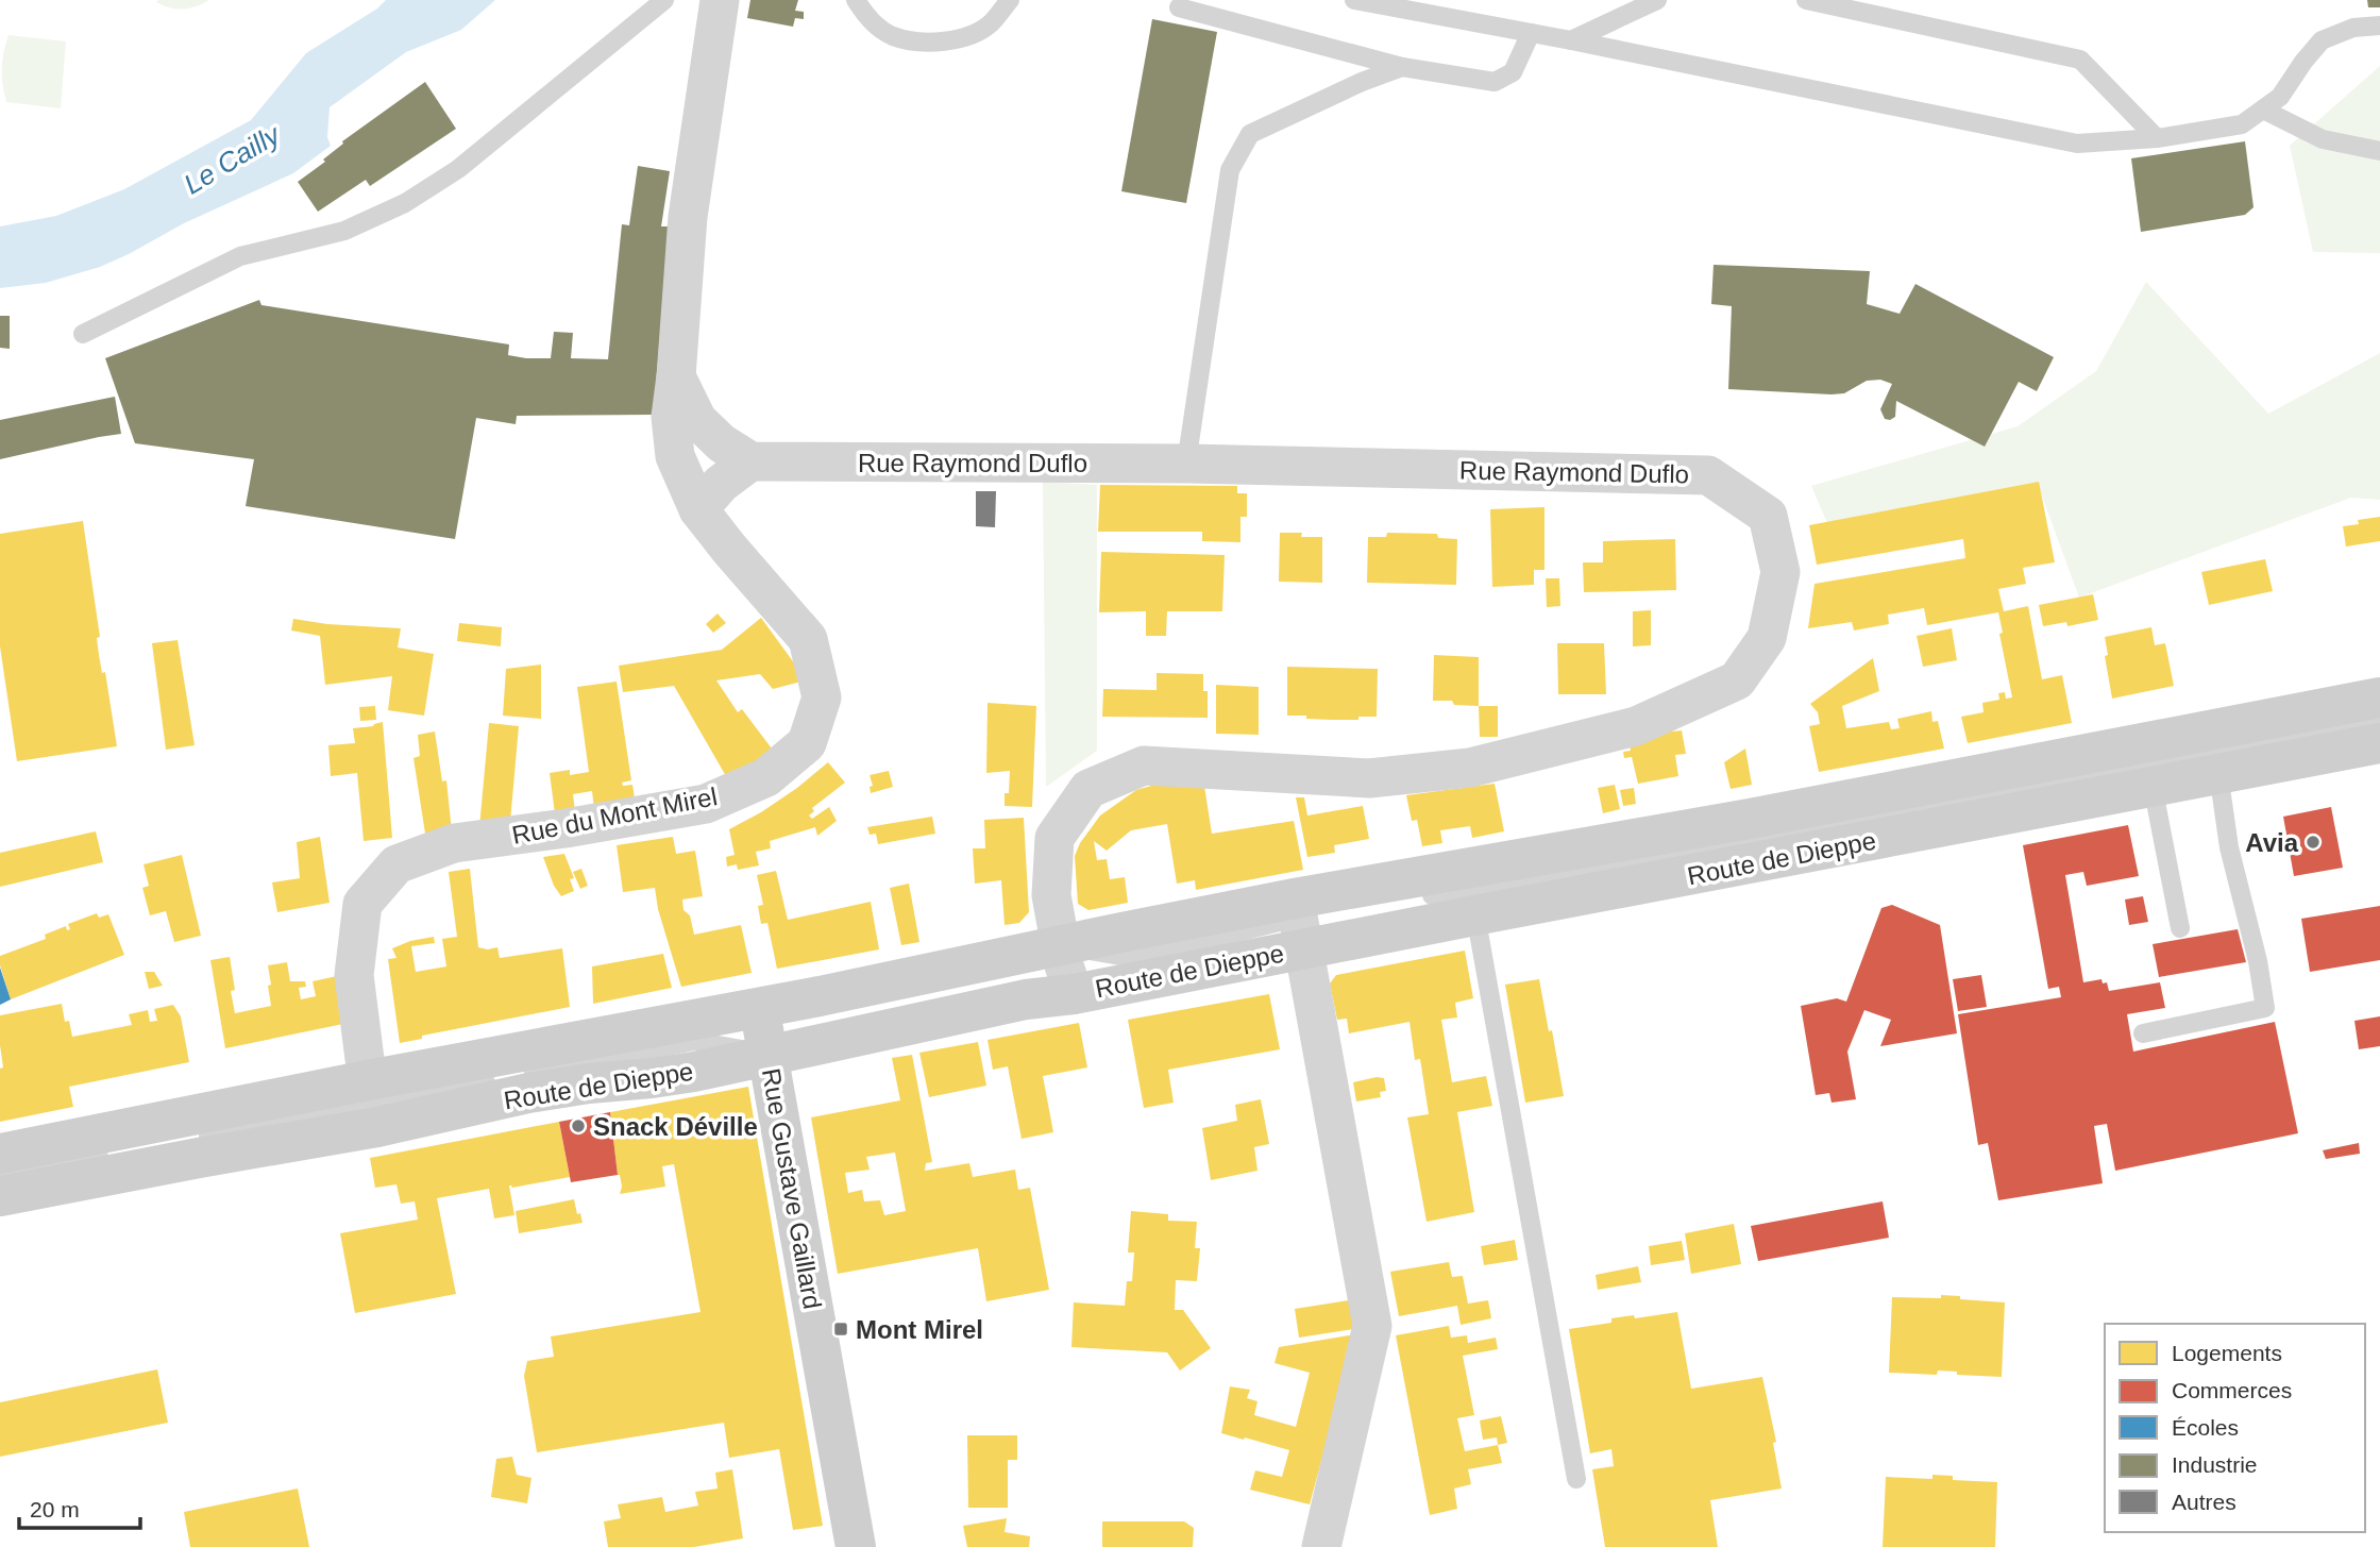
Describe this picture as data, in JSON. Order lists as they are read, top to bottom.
{
  "streets": {
    "main road": ["Route de Dieppe", "Rue Gustave Gaillard"],
    "street": ["Rue Raymond Duflo", "Rue du Mont Mirel"]
  },
  "crossings": [
    ["Rue Raymond Duflo", "Route de Dieppe"],
    ["Rue du Mont Mirel", "Route de Dieppe"],
    ["Route de Dieppe", "Rue Gustave Gaillard"]
  ],
  "water": ["Le Cailly"],
  "places": {
    "other": ["Avia", "Snack Déville"],
    "transit": ["Mont Mirel"]
  },
  "legend": [
    "Logements",
    "Commerces",
    "Écoles",
    "Industrie",
    "Autres"
  ],
  "scale_bar": "20 m"
}
